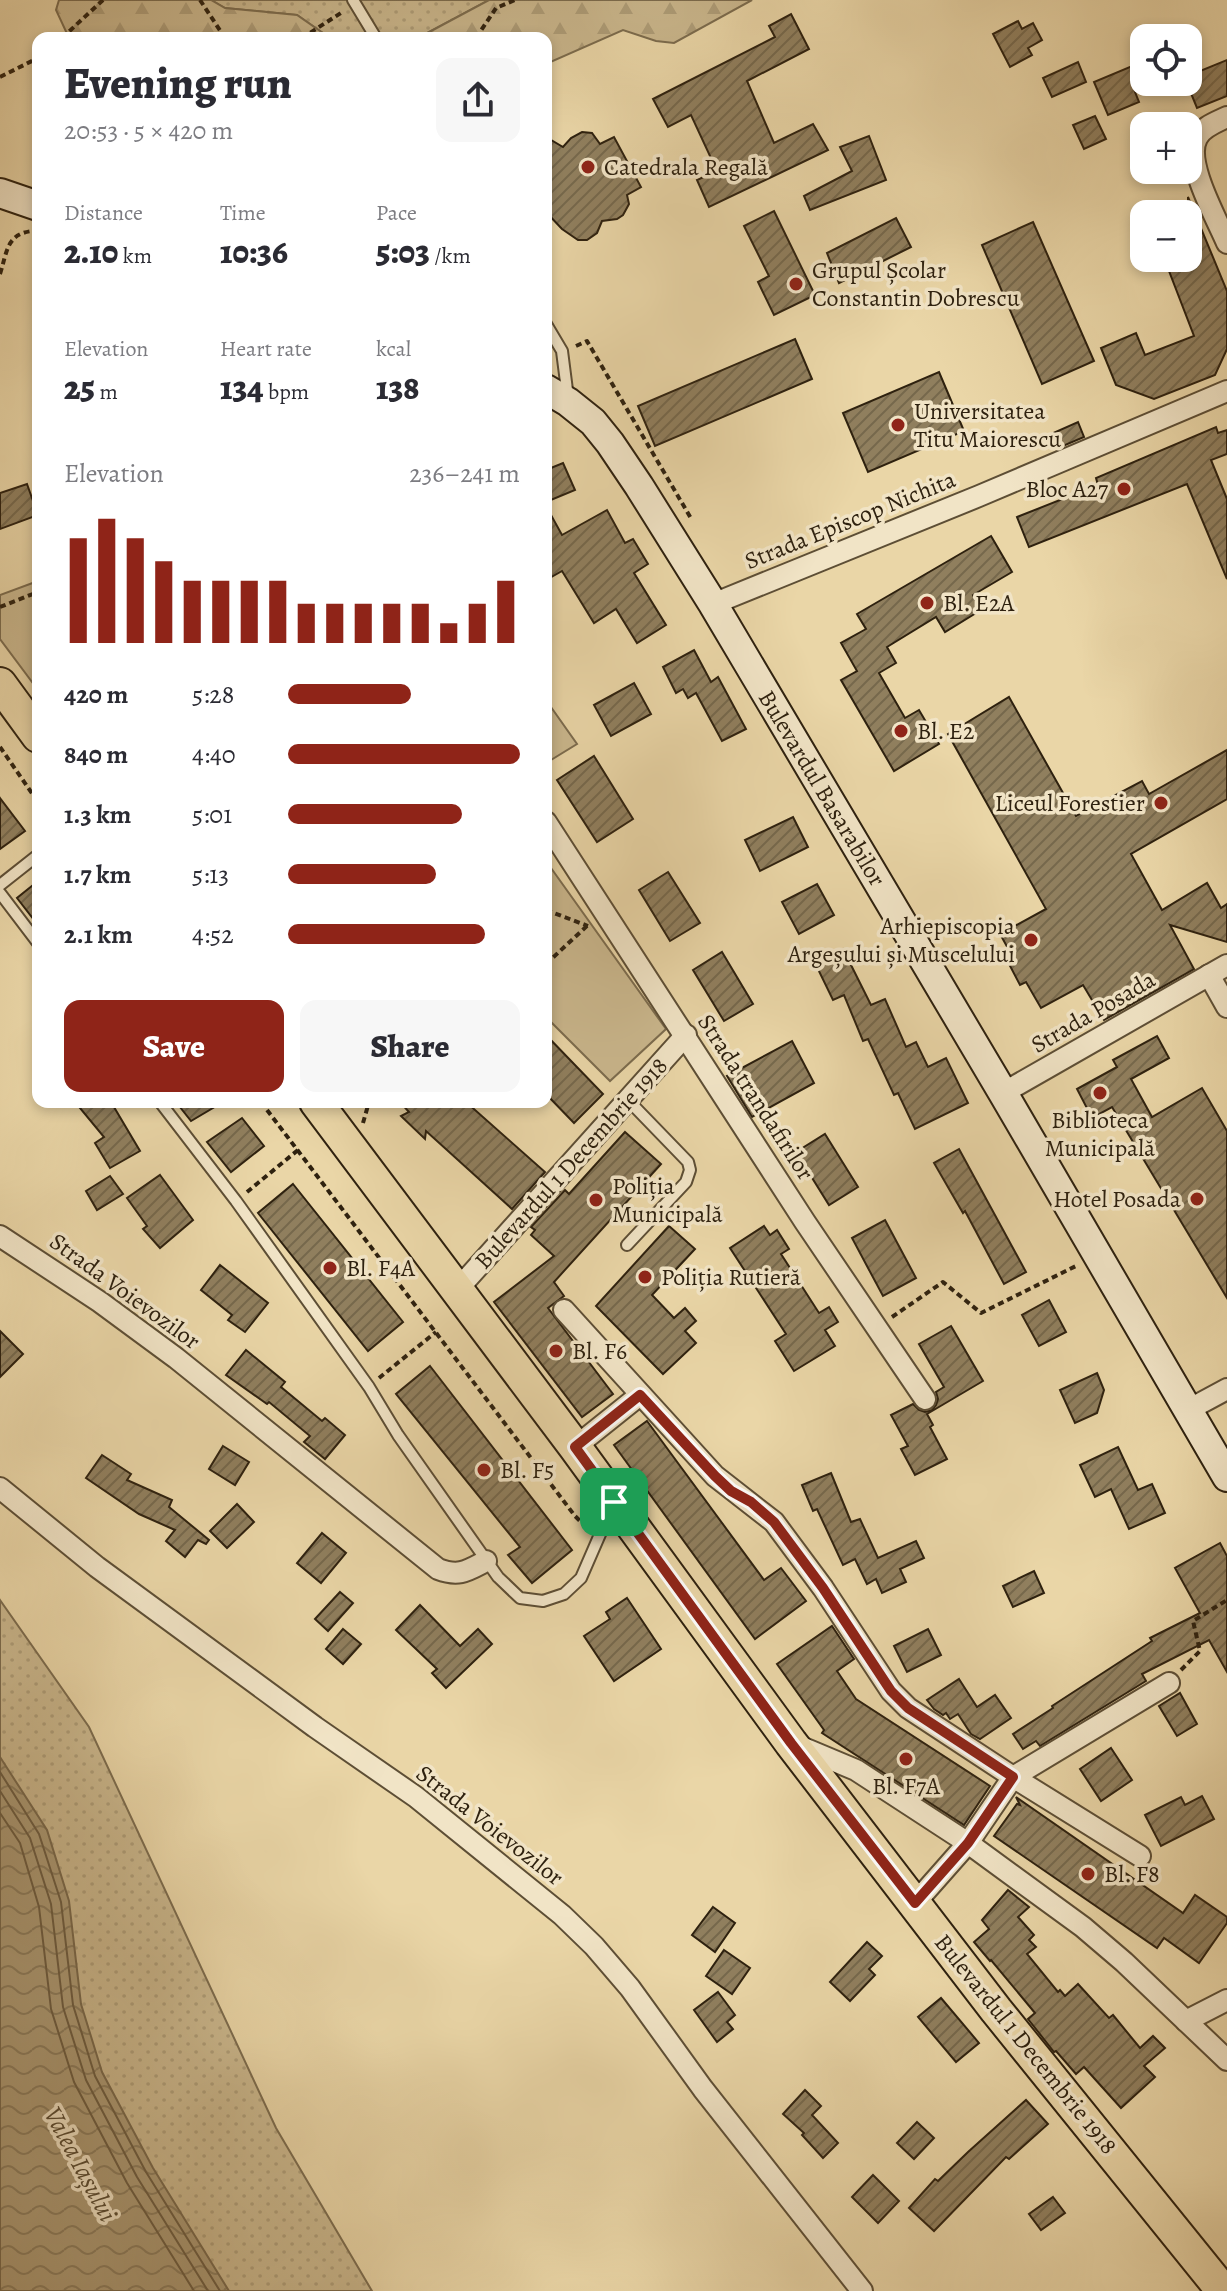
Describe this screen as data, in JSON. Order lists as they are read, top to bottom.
{
  "streets": {
    "main road": ["Bulevardul Basarabilor", "Bulevardul 1 Decembrie 1918"],
    "street": [
      "Strada Episcop Nichita",
      "Strada Posada",
      "Strada trandafirilor",
      "Strada Voievozilor"
    ]
  },
  "crossings": [
    ["Strada Episcop Nichita", "Bulevardul Basarabilor"],
    ["Bulevardul Basarabilor", "Strada Posada"],
    ["Strada trandafirilor", "Bulevardul 1 Decembrie 1918"]
  ],
  "water": ["Valea Iașului"],
  "places": [
    "Catedrala Regală",
    "Grupul Școlar Constantin Dobrescu",
    "Universitatea Titu Maiorescu",
    "Bloc A27",
    "Bl. E2A",
    "Bl. E2",
    "Liceul Forestier",
    "Arhiepiscopia Argeșului și Muscelului",
    "Biblioteca Municipală",
    "Hotel Posada",
    "Poliția Municipală",
    "Bl. F4A",
    "Poliția Rutieră",
    "Bl. F6",
    "Bl. F5",
    "Bl. F7A",
    "Bl. F8"
  ],
  "page": {
    "map_buttons": ["+", "−"],
    "heading": ["Evening run", "20:53 · 5 × 420 m"],
    "stats": [
      ["Distance", "2.10 km"],
      ["Time", "10:36"],
      ["Pace", "5:03 /km"],
      ["Elevation", "25 m"],
      ["Heart rate", "134 bpm"],
      ["kcal", "138"]
    ],
    "chart": ["Elevation", "236–241 m"],
    "list": [
      {
        "name": "420 m",
        "note": "5:28"
      },
      {
        "name": "840 m",
        "note": "4:40"
      },
      {
        "name": "1.3 km",
        "note": "5:01"
      },
      {
        "name": "1.7 km",
        "note": "5:13"
      },
      {
        "name": "2.1 km",
        "note": "4:52"
      }
    ],
    "buttons": ["Save", "Share"]
  }
}
